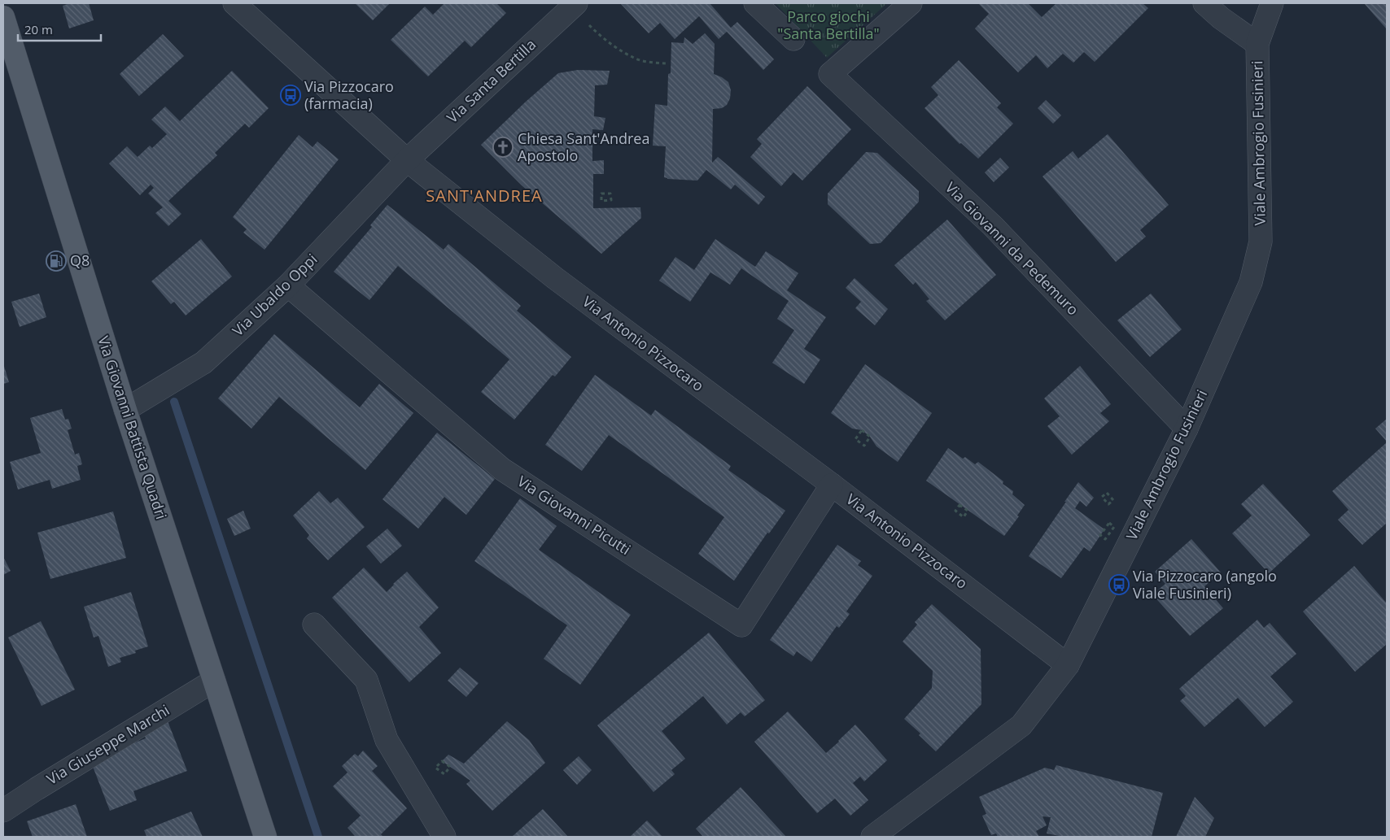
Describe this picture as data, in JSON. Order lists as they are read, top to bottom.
{
  "streets": {
    "main road": ["Via Giovanni Battista Quadri"],
    "street": [
      "Via Santa Bertilla",
      "Viale Ambrogio Fusinieri",
      "Via Giovanni da Pedemuro",
      "Via Ubaldo Oppi",
      "Via Antonio Pizzocaro",
      "Via Giovanni Picutti",
      "Via Giuseppe Marchi"
    ]
  },
  "crossings": [
    ["Via Santa Bertilla", "Via Ubaldo Oppi"],
    ["Via Santa Bertilla", "Via Antonio Pizzocaro"],
    ["Viale Ambrogio Fusinieri", "Via Giovanni da Pedemuro"],
    ["Viale Ambrogio Fusinieri", "Via Antonio Pizzocaro"],
    ["Via Ubaldo Oppi", "Via Antonio Pizzocaro"],
    ["Via Ubaldo Oppi", "Via Giovanni Battista Quadri"],
    ["Via Ubaldo Oppi", "Via Giovanni Picutti"],
    ["Via Antonio Pizzocaro", "Via Giovanni Picutti"],
    ["Via Giovanni Battista Quadri", "Via Giuseppe Marchi"]
  ],
  "districts": ["SANT'ANDREA"],
  "parks": ["Parco giochi \"Santa Bertilla\""],
  "places": {
    "bus stop": ["Via Pizzocaro (farmacia)", "Via Pizzocaro (angolo Viale Fusinieri)"],
    "church": ["Chiesa Sant'Andrea Apostolo"],
    "fuel station": ["Q8"]
  },
  "scale_bar": "20 m"
}
